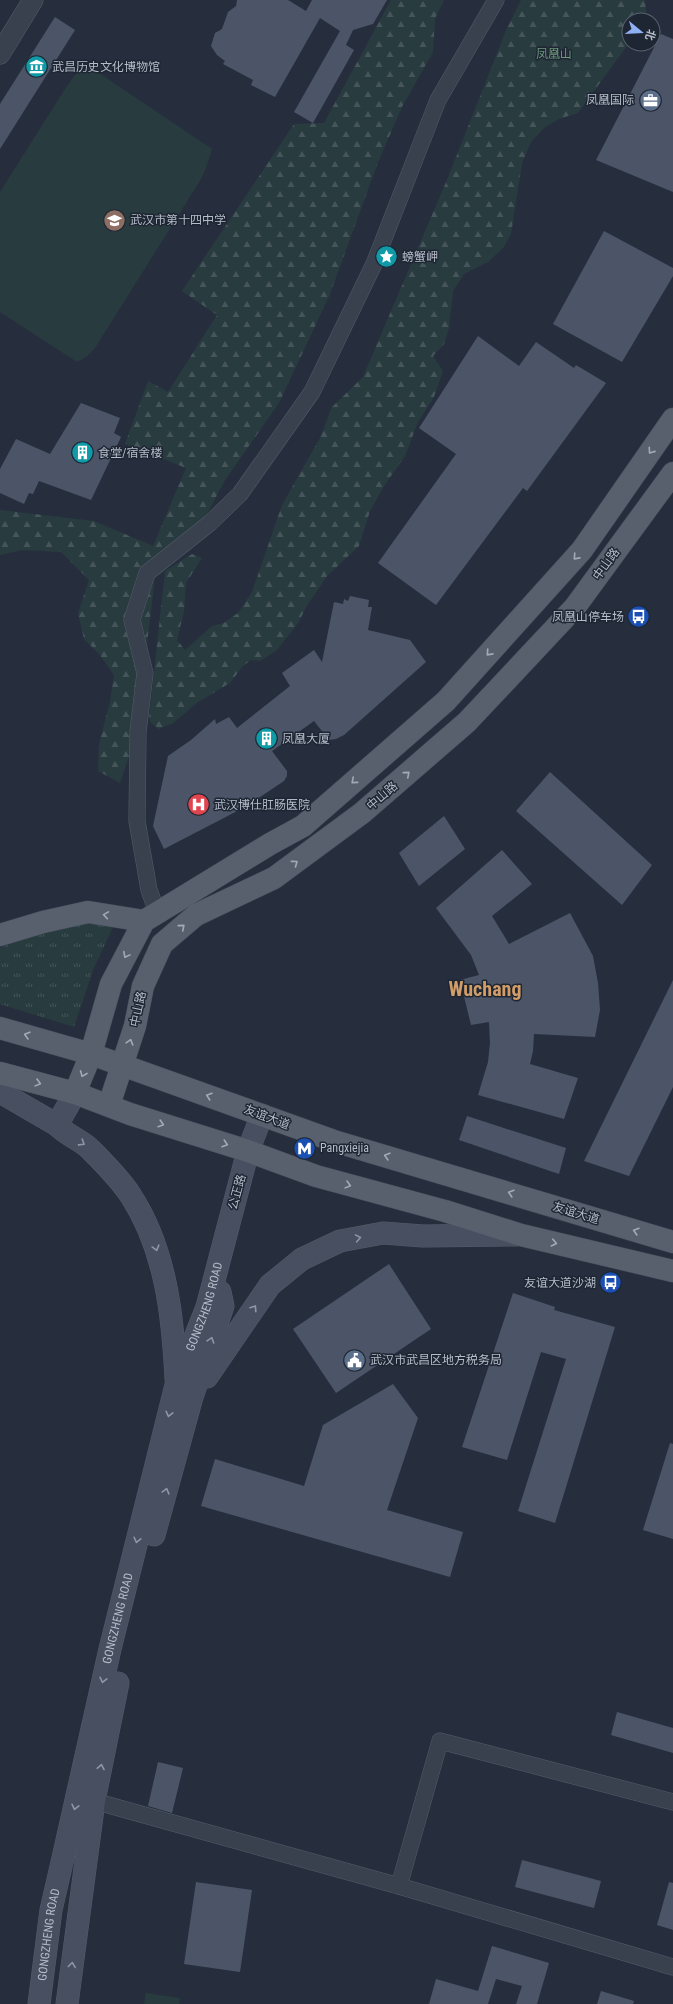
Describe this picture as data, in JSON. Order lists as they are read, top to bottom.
{
  "streets": {
    "main road": [
      "中山路",
      "友谊大道",
      "公正路",
      "GONGZHENG ROAD"
    ]
  },
  "crossings": [
    ["中山路", "友谊大道"],
    ["友谊大道", "公正路"],
    ["公正路", "GONGZHENG ROAD"]
  ],
  "districts": ["Wuchang"],
  "parks": ["凤凰山"],
  "places": {
    "museum": ["武昌历史文化博物馆"],
    "office": ["凤凰国际"],
    "school or university": ["武汉市第十四中学"],
    "place": ["螃蟹岬"],
    "building": ["食堂/宿舍楼", "凤凰大厦"],
    "bus stop": ["凤凰山停车场", "友谊大道沙湖"],
    "hospital": ["武汉博仕肛肠医院"],
    "metro station": ["Pangxiejia"],
    "public building": ["武汉市武昌区地方税务局"]
  },
  "north": "right"
}
